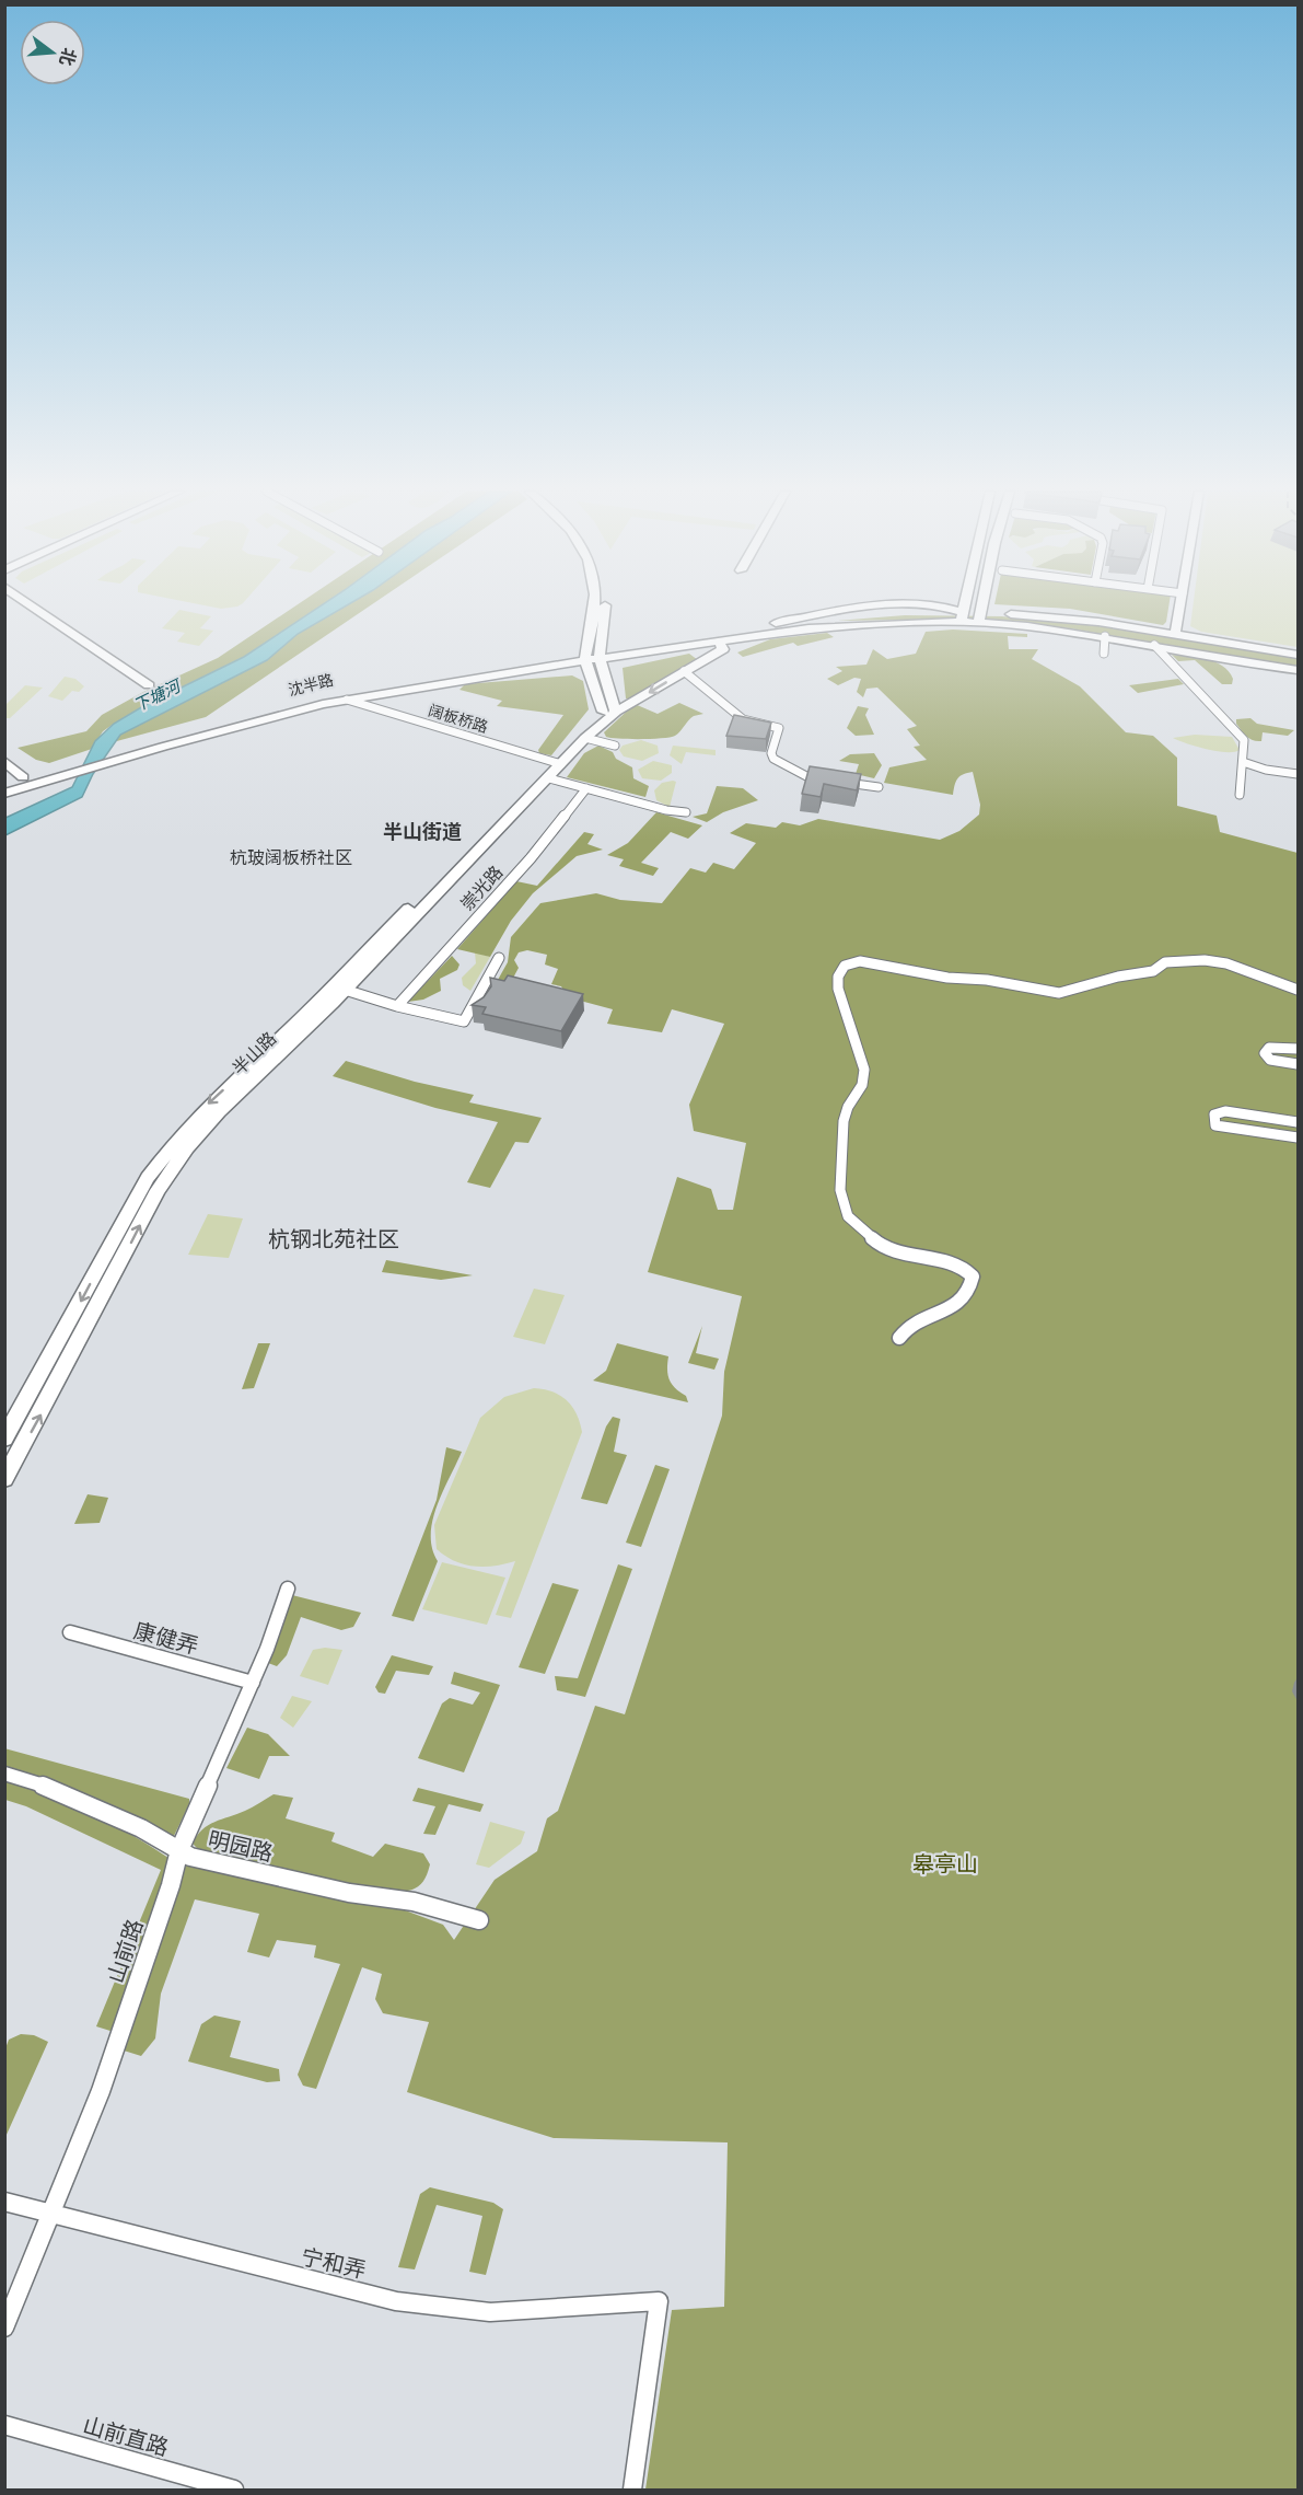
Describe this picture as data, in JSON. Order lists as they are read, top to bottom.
{
  "streets": {
    "main road": ["沈半路", "半山路"],
    "street": [
      "阔板桥路",
      "崇光路",
      "康健弄",
      "明园路",
      "山前路",
      "宁和弄",
      "山前直路"
    ]
  },
  "crossings": [
    ["沈半路", "阔板桥路"],
    ["沈半路", "半山路"],
    ["阔板桥路", "半山路"],
    ["康健弄", "山前路"],
    ["明园路", "山前路"],
    ["山前路", "宁和弄"]
  ],
  "districts": ["半山街道", "杭玻阔板桥社区", "杭钢北苑社区"],
  "water": ["下塘河"],
  "parks": ["皋亭山"],
  "north": "right"
}
